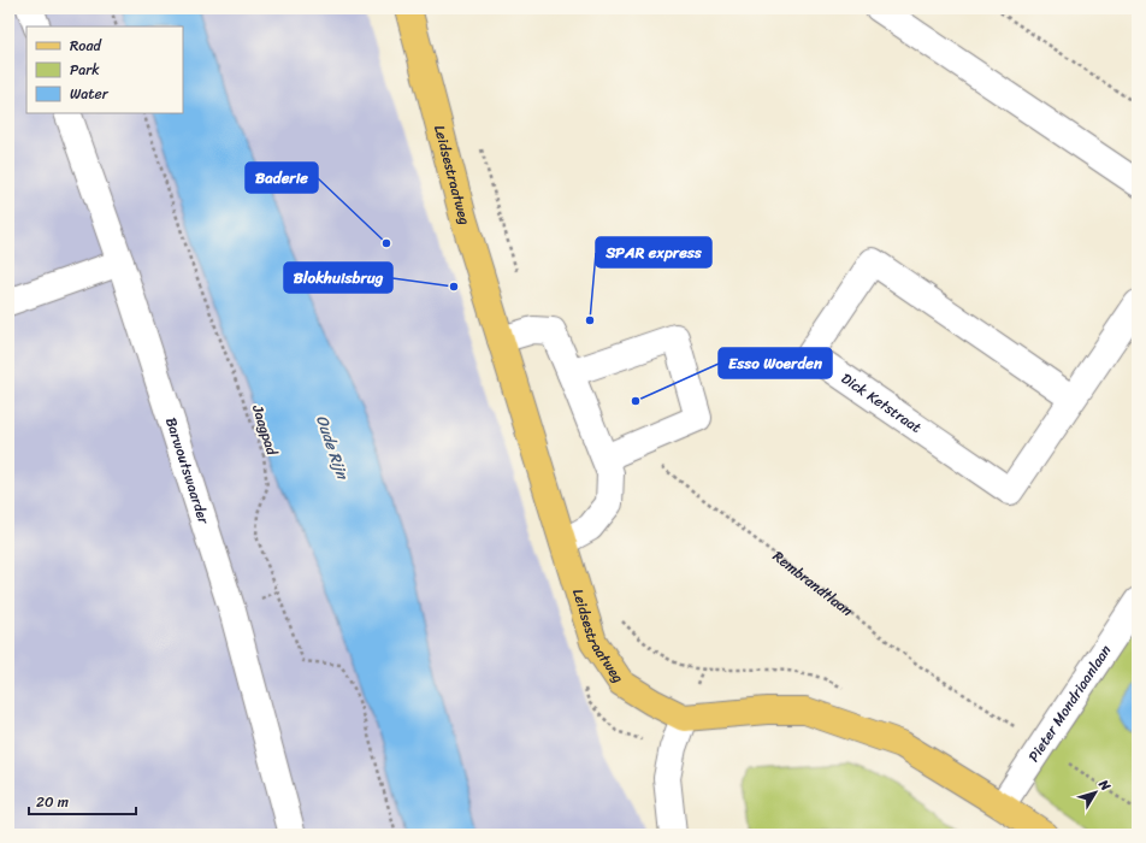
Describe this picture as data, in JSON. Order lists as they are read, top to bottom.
{
  "streets": {
    "main road": ["Leidsestraatweg"],
    "street": ["Dick Ketstraat", "Barwoutswaarder", "Pieter Mondriaanlaan"],
    "path": ["Jaagpad", "Rembrandtlaan"]
  },
  "crossings": [
    ["Rembrandtlaan", "Pieter Mondriaanlaan"]
  ],
  "water": ["Oude Rijn"],
  "places": [
    "Baderie",
    "Blokhuisbrug",
    "SPAR express",
    "Esso Woerden"
  ],
  "legend": ["Road", "Park", "Water"],
  "scale_bar": "20 m",
  "north": "top right"
}
